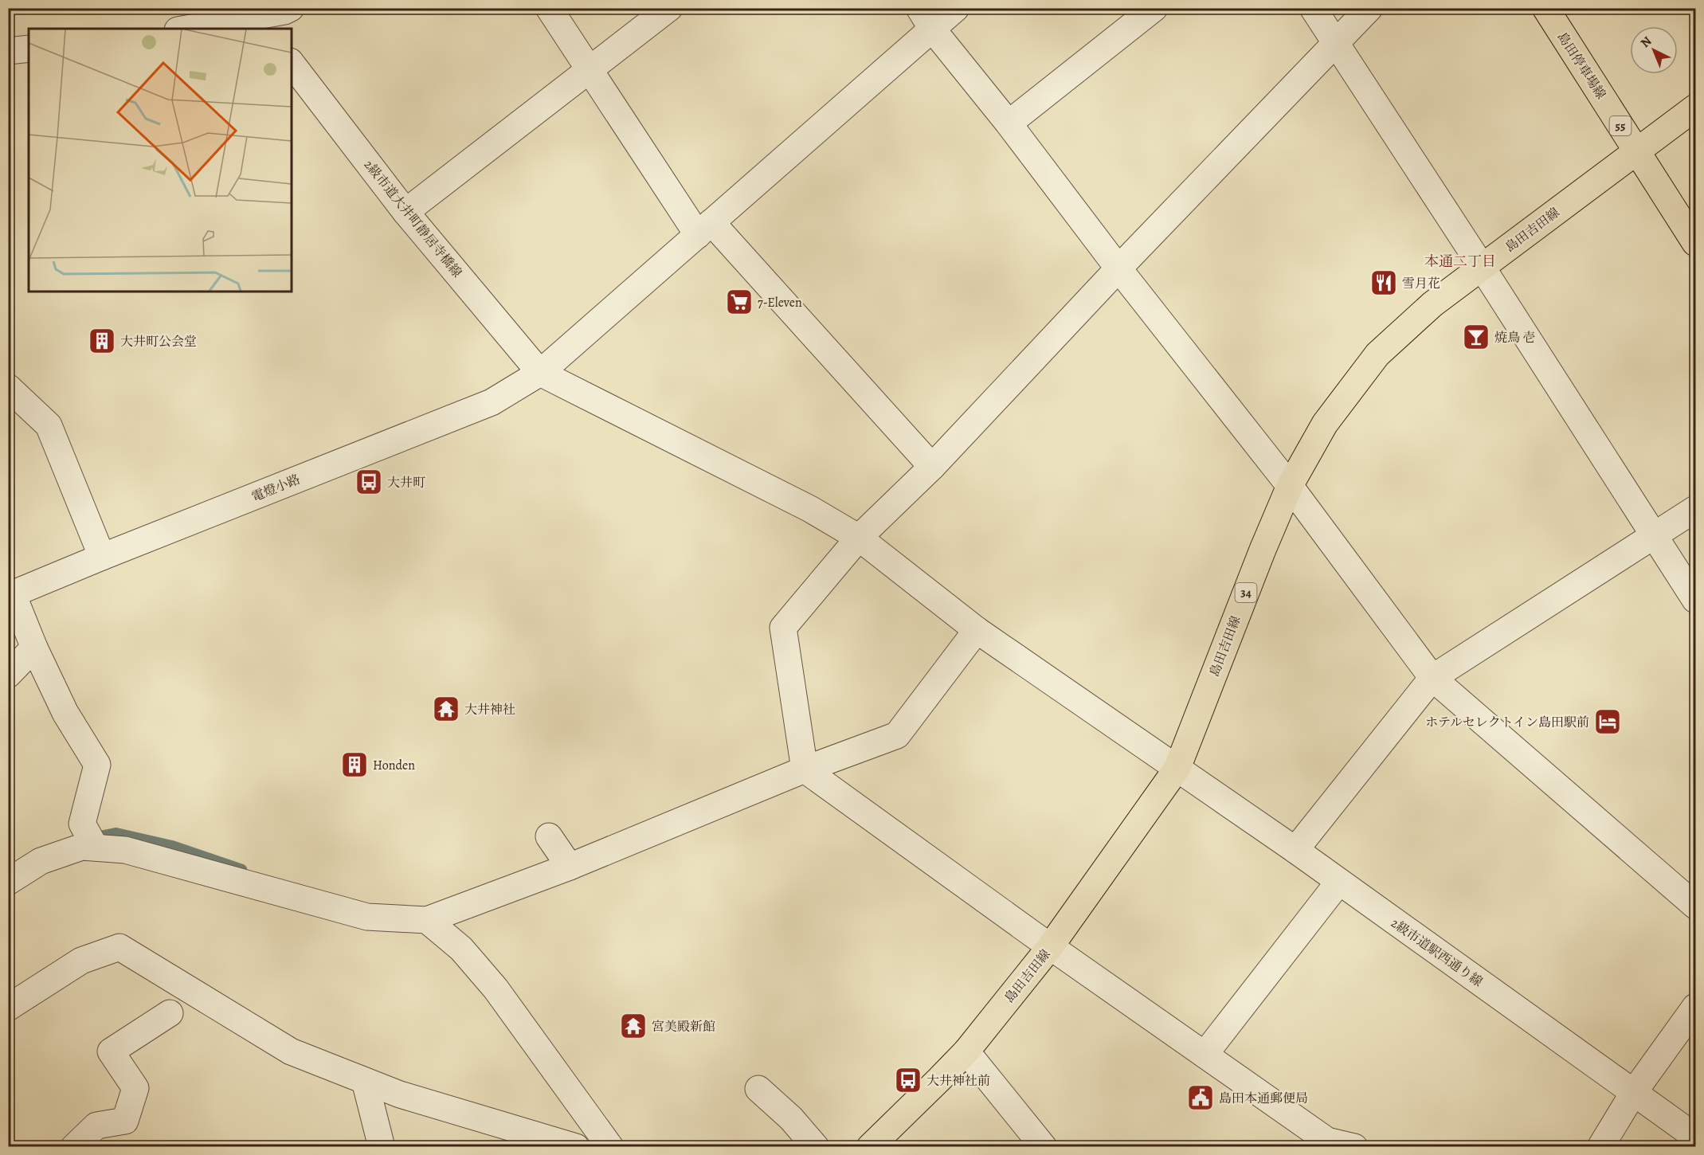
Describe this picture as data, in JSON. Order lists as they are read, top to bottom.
{
  "streets": {
    "main road": [
      "島田停車場線",
      "55",
      "島田吉田線",
      "34"
    ],
    "street": ["2級市道大井町静居寺橋線", "電燈小路", "2級市道駅西通り線"]
  },
  "crossings": [
    ["島田停車場線", "島田吉田線"],
    ["2級市道大井町静居寺橋線", "電燈小路"],
    ["2級市道大井町静居寺橋線", "2級市道駅西通り線"],
    ["島田吉田線", "2級市道駅西通り線"],
    ["電燈小路", "2級市道駅西通り線"]
  ],
  "districts": ["本通二丁目"],
  "places": {
    "restaurant": ["雪月花"],
    "supermarket": ["7-Eleven"],
    "bar": ["焼鳥 壱"],
    "building": ["大井町公会堂", "Honden"],
    "bus stop": ["大井町", "大井神社前"],
    "temple": ["大井神社", "宮美殿新館"],
    "hotel": ["ホテルセレクトイン島田駅前"],
    "public building": ["島田本通郵便局"]
  },
  "north": "top left"
}
